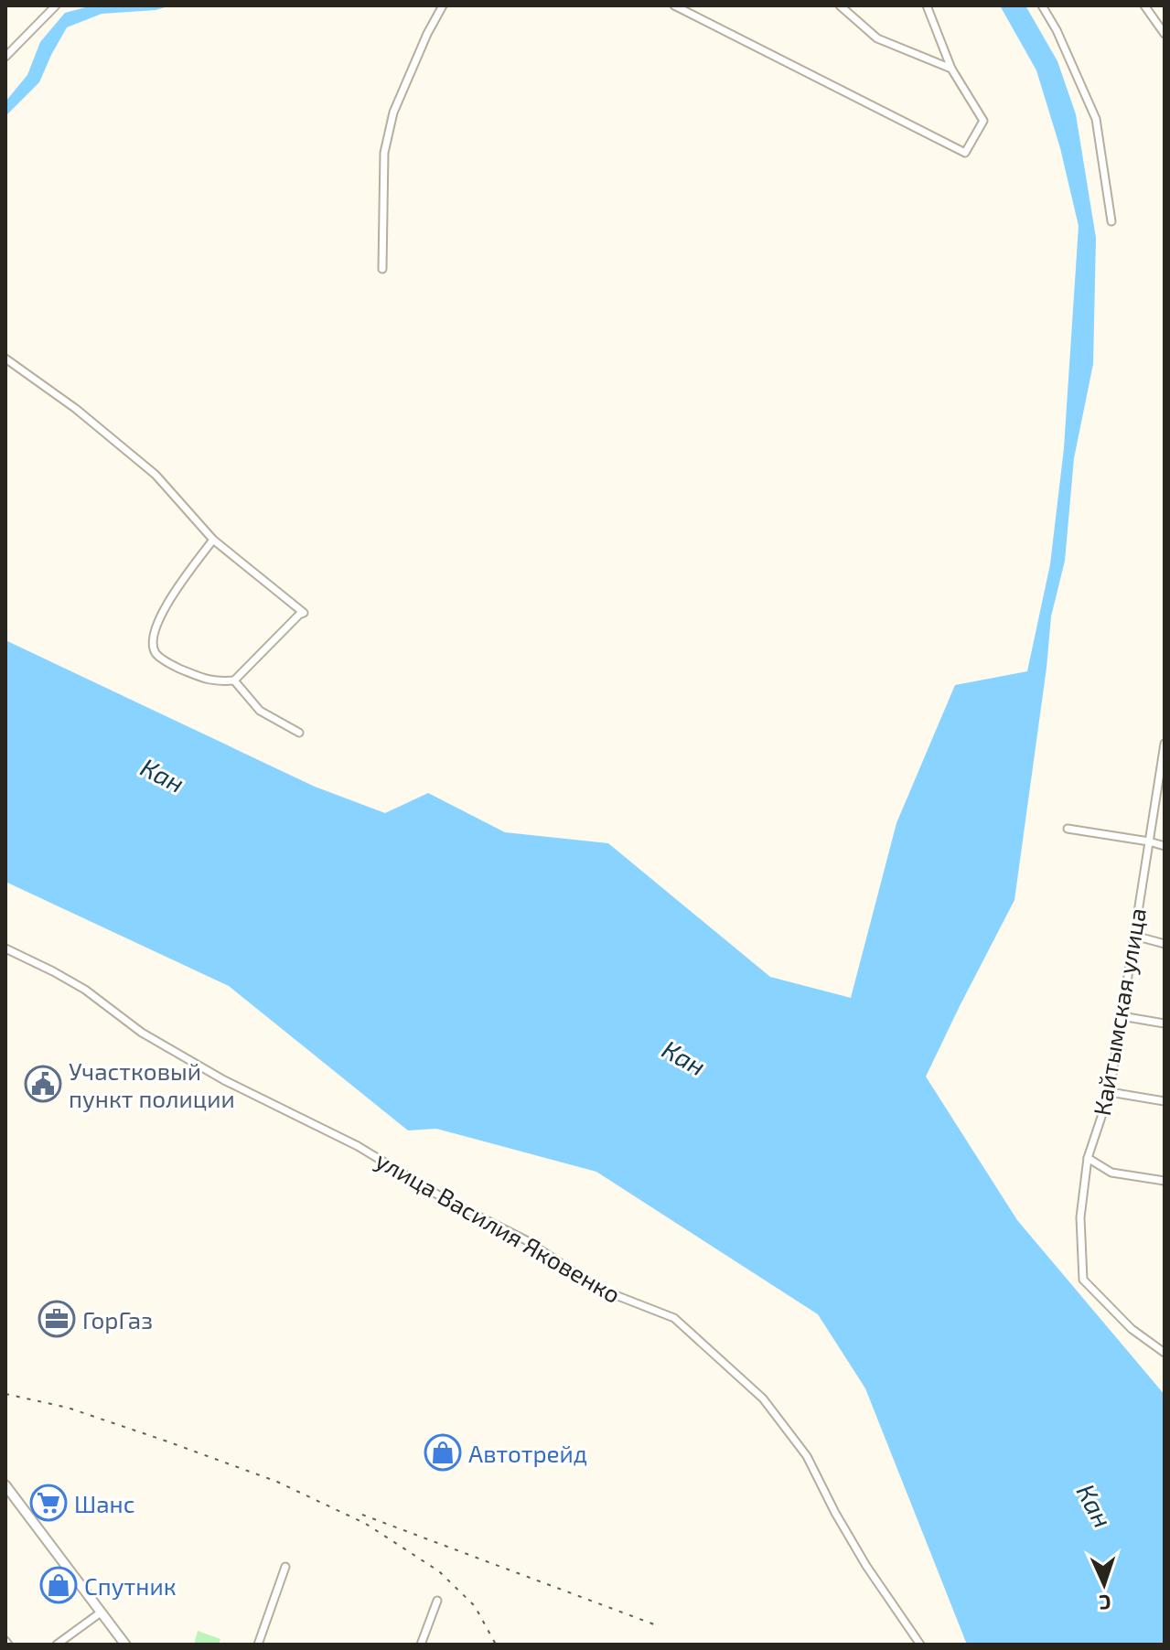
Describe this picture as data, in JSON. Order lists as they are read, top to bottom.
{
  "streets": {
    "street": ["Кайтымская улица", "улица Василия Яковенко"]
  },
  "water": ["Кан"],
  "places": {
    "public building": ["Участковый пункт полиции"],
    "office": ["ГорГаз"],
    "shop": ["Автотрейд", "Спутник"],
    "supermarket": ["Шанс"]
  },
  "north": "bottom"
}
